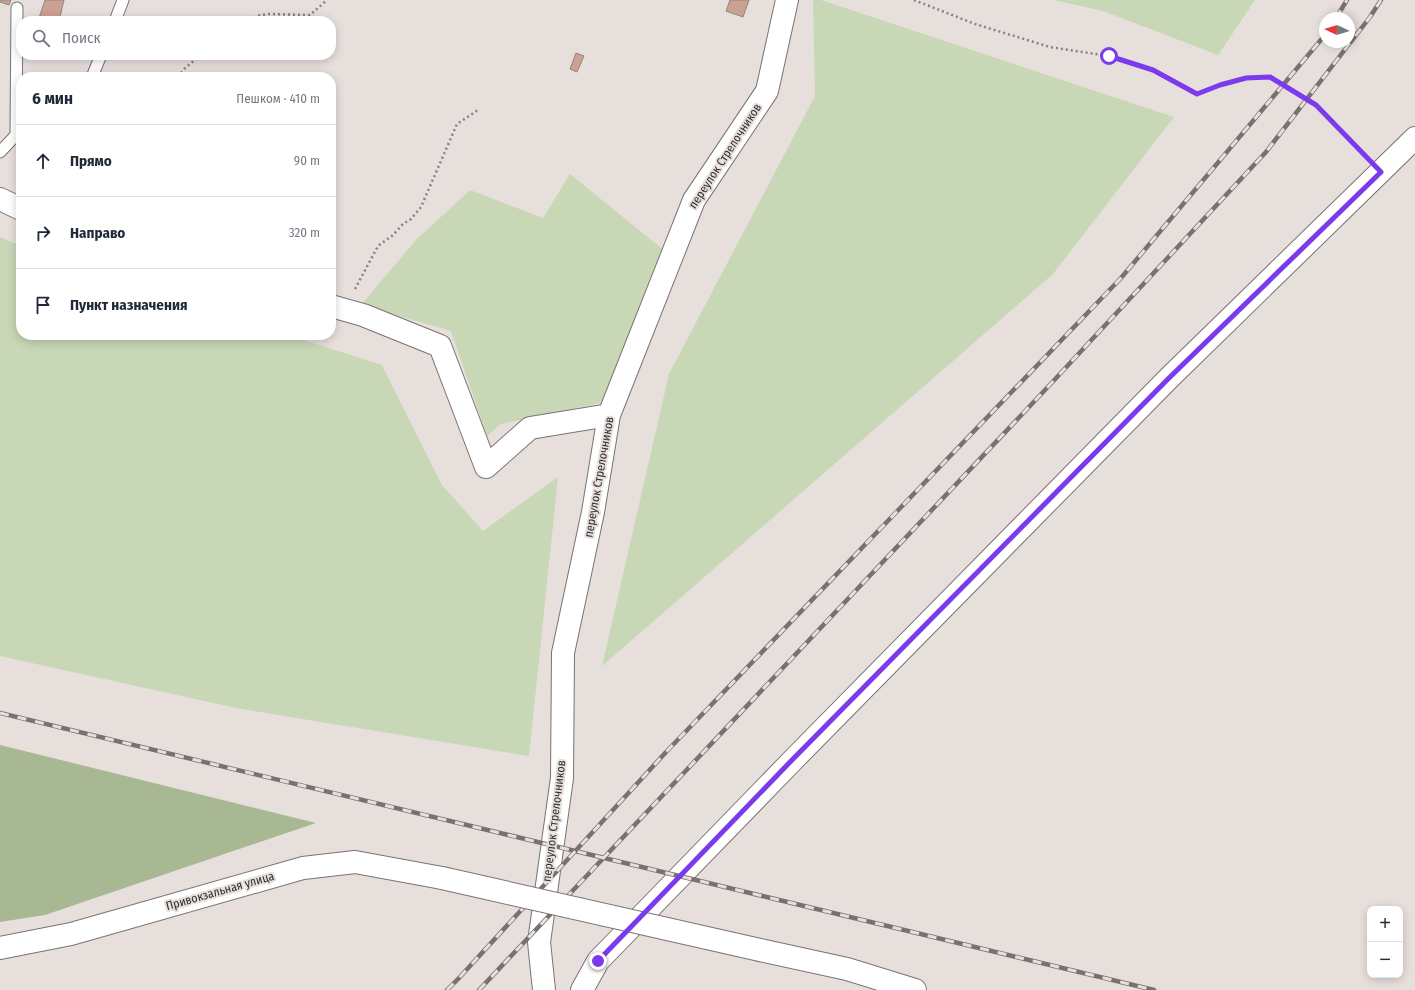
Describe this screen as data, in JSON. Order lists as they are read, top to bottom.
{
  "streets": {
    "street": ["переулок Стрелочников", "Привокзальная улица"]
  },
  "north": "left",
  "page": {
    "search": "Поиск",
    "heading": ["6 мин", "Пешком · 410 m"],
    "list": [
      ["Прямо", "90 m"],
      ["Направо", "320 m"],
      "Пункт назначения"
    ],
    "map_buttons": ["+", "−"]
  }
}
